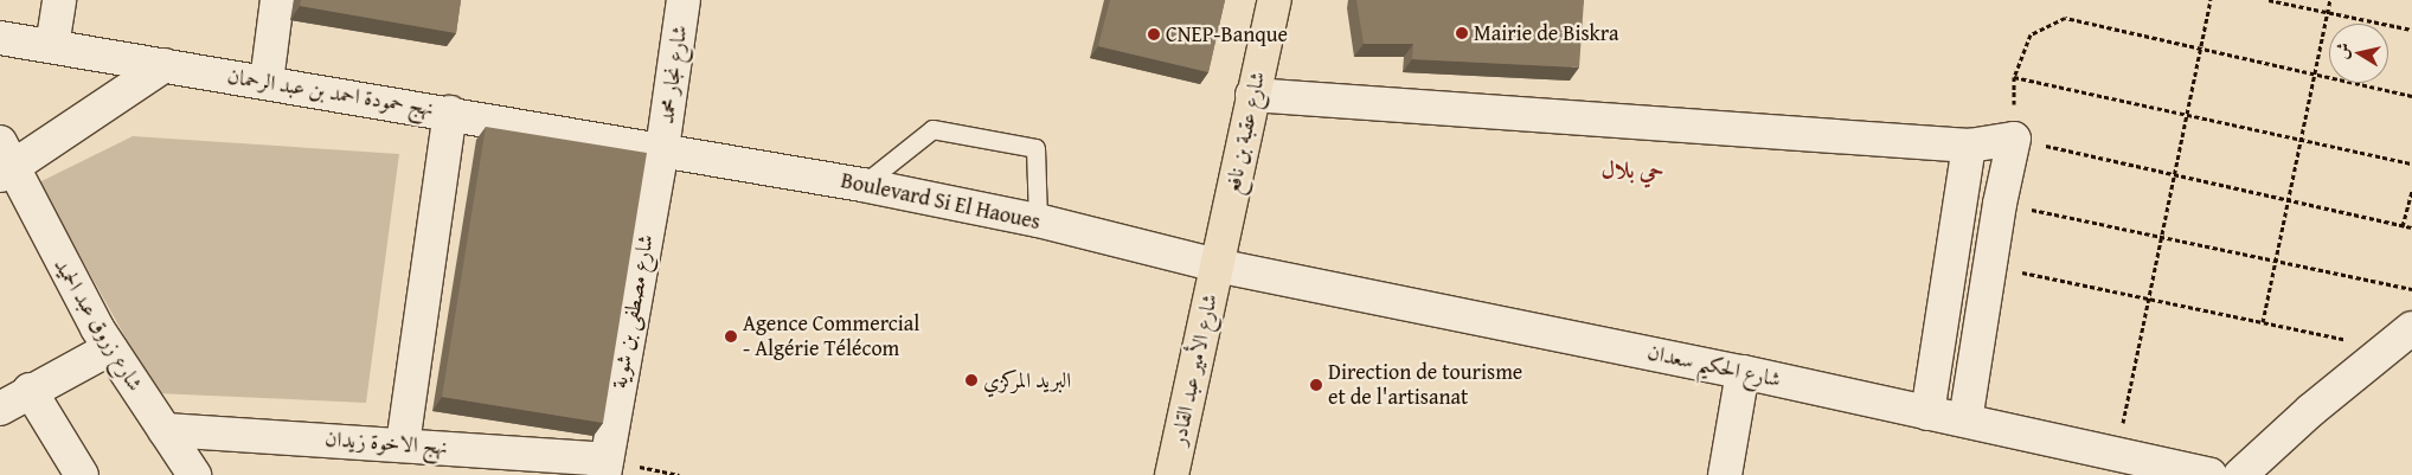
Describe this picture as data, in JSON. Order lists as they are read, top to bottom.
{
  "streets": {
    "main road": ["شارع عقبة بن نافع", "شارع الأمير عبد القادر"],
    "street": [
      "شارع نجار محمد",
      "نهج حمودة احمد بن عبد الرحمان",
      "Boulevard Si El Haoues",
      "شارع مصطفى بن شوية",
      "شارع زروق عبد الحميد",
      "شارع الحكيم سعدان",
      "نهج الاخوة زيدان"
    ]
  },
  "crossings": [
    ["شارع نجار محمد", "نهج حمودة احمد بن عبد الرحمان"],
    ["شارع نجار محمد", "Boulevard Si El Haoues"],
    ["شارع نجار محمد", "شارع مصطفى بن شوية"],
    ["نهج حمودة احمد بن عبد الرحمان", "Boulevard Si El Haoues"],
    ["نهج حمودة احمد بن عبد الرحمان", "شارع مصطفى بن شوية"],
    ["شارع عقبة بن نافع", "Boulevard Si El Haoues"],
    ["شارع عقبة بن نافع", "شارع الحكيم سعدان"],
    ["شارع عقبة بن نافع", "شارع الأمير عبد القادر"],
    ["Boulevard Si El Haoues", "شارع مصطفى بن شوية"],
    ["Boulevard Si El Haoues", "شارع الحكيم سعدان"],
    ["Boulevard Si El Haoues", "شارع الأمير عبد القادر"],
    ["شارع مصطفى بن شوية", "نهج الاخوة زيدان"],
    ["شارع زروق عبد الحميد", "نهج الاخوة زيدان"],
    ["شارع الحكيم سعدان", "شارع الأمير عبد القادر"]
  ],
  "districts": ["حي بلال"],
  "places": [
    "Mairie de Biskra",
    "CNEP-Banque",
    "Agence Commercial - Algérie Télécom",
    "البريد المركزي",
    "Direction de tourisme et de l'artisanat"
  ],
  "north": "left"
}
